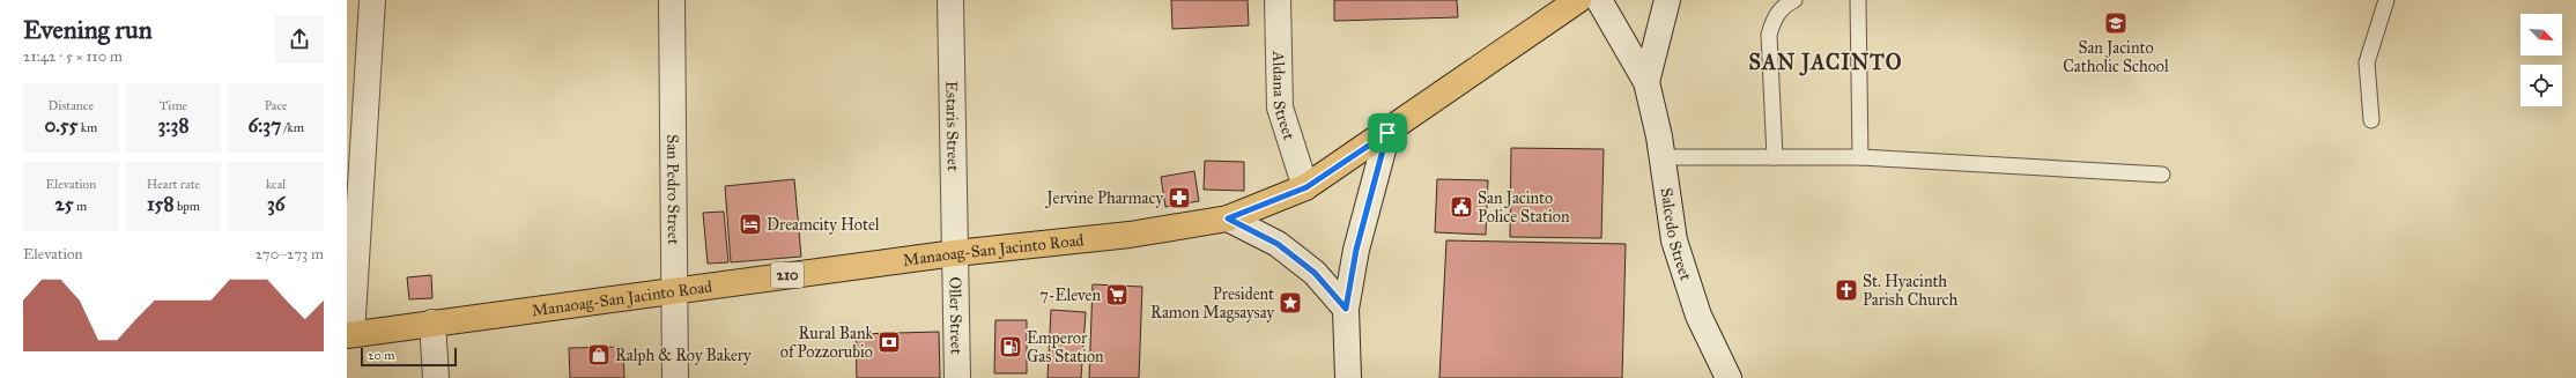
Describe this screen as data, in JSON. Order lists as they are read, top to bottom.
{
  "streets": {
    "main road": ["Manaoag-San Jacinto Road", "210"],
    "street": [
      "Aldana Street",
      "Estaris Street",
      "San Pedro Street",
      "Salcedo Street",
      "Oller Street"
    ]
  },
  "crossings": [
    ["Aldana Street", "Manaoag-San Jacinto Road"],
    ["Estaris Street", "Manaoag-San Jacinto Road"],
    ["Estaris Street", "Oller Street"],
    ["San Pedro Street", "Manaoag-San Jacinto Road"],
    ["Manaoag-San Jacinto Road", "Oller Street"]
  ],
  "districts": ["SAN JACINTO"],
  "places": {
    "school or university": ["San Jacinto Catholic School"],
    "pharmacy": ["Jervine Pharmacy"],
    "public building": ["San Jacinto Police Station"],
    "hotel": ["Dreamcity Hotel"],
    "church": ["St. Hyacinth Parish Church"],
    "supermarket": ["7-Eleven"],
    "place": ["President Ramon Magsaysay"],
    "bank": ["Rural Bank of Pozzorubio"],
    "fuel station": ["Emperor Gas Station"],
    "shop": ["Ralph & Roy Bakery"]
  },
  "scale_bar": "20 m",
  "north": "bottom right",
  "page": {
    "heading": ["Evening run", "21:42 · 5 × 110 m"],
    "stats": [
      ["Distance", "0.55 km"],
      ["Time", "3:38"],
      ["Pace", "6:37 /km"],
      ["Elevation", "25 m"],
      ["Heart rate", "158 bpm"],
      ["kcal", "36"]
    ],
    "chart": ["Elevation", "270–273 m"],
    "scale": "20 m"
  }
}
